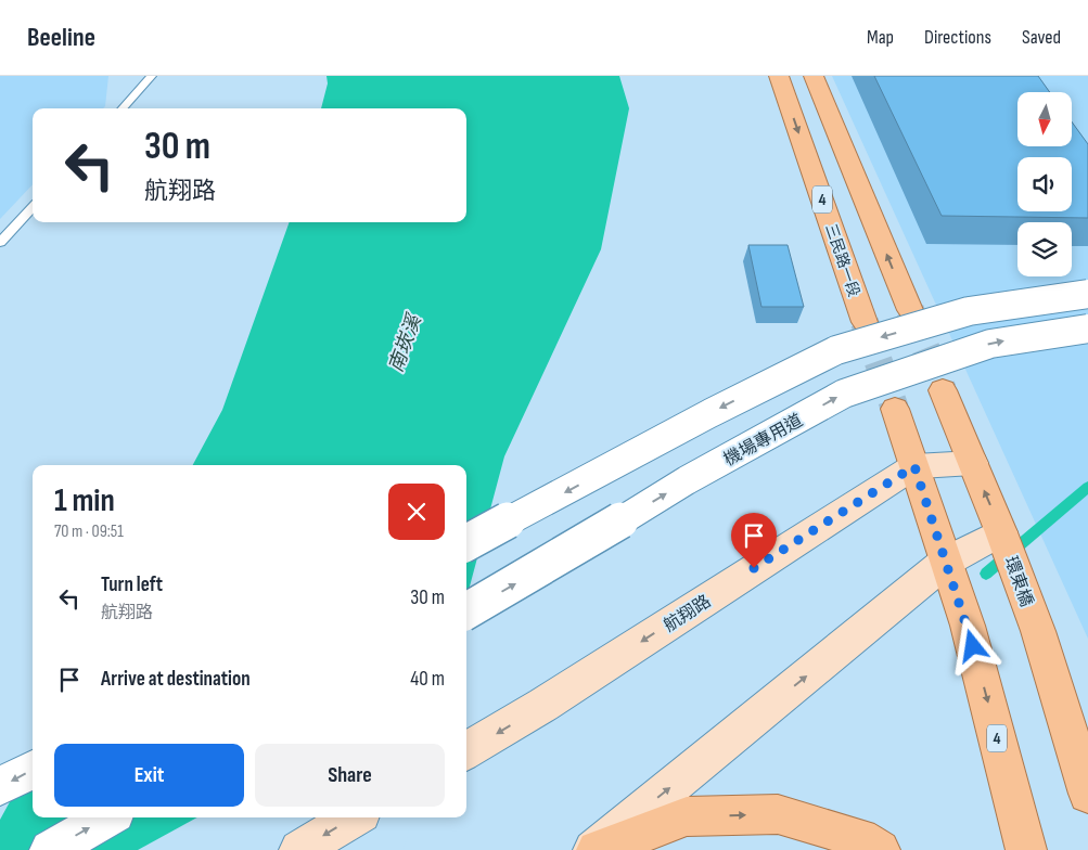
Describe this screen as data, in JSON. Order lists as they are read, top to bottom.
{
  "streets": {
    "main road": ["4", "三民路一段", "環東橋"],
    "street": ["機場專用道", "航翔路"]
  },
  "crossings": [
    ["4", "航翔路"]
  ],
  "water": ["南崁溪"],
  "north": "bottom",
  "page": {
    "header": "Beeline",
    "nav": ["Map", "Directions", "Saved"],
    "turn": ["30 m", "航翔路"],
    "heading": ["1 min", "70 m · 09:51"],
    "list": [
      {
        "name": "Turn left",
        "note": "航翔路",
        "value": "30 m"
      },
      {
        "name": "Arrive at destination",
        "value": "40 m"
      }
    ],
    "buttons": ["Exit", "Share"]
  }
}
